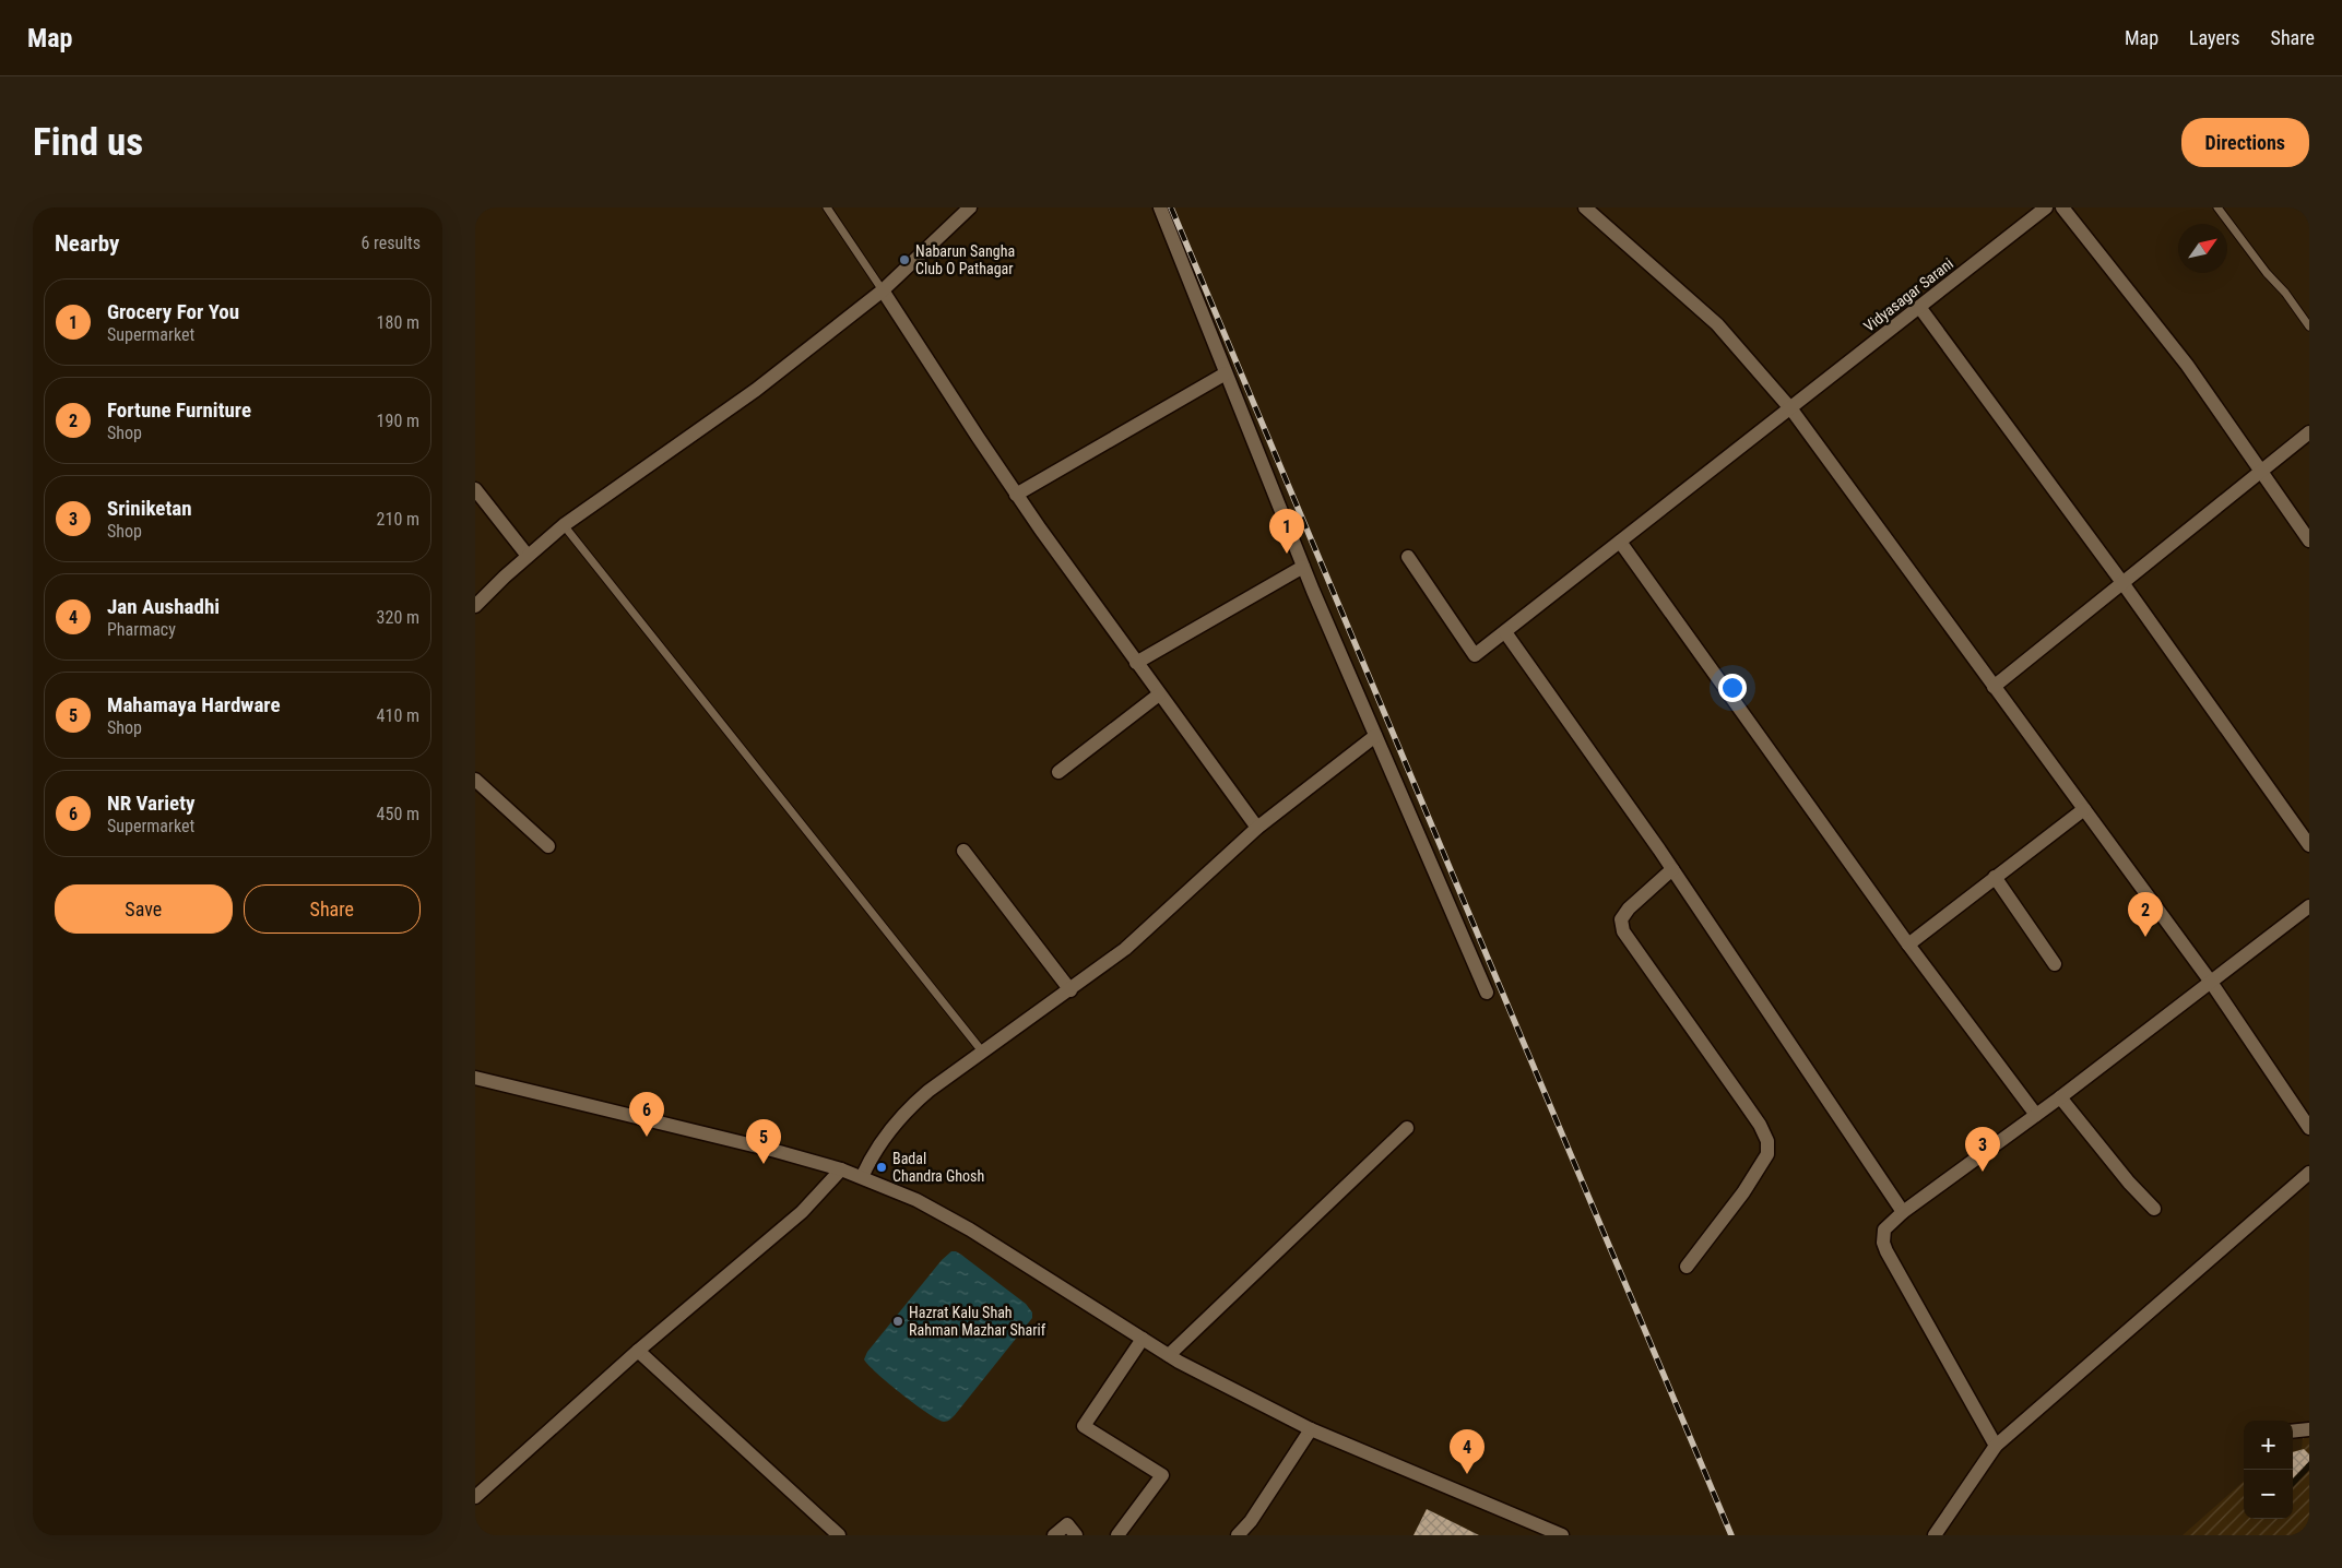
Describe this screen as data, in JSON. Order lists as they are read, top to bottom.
{
  "streets": {
    "street": ["Vidyasagar Sarani"]
  },
  "places": ["Nabarun Sangha Club O Pathagar", "Badal Chandra Ghosh", "Hazrat Kalu Shah Rahman Mazhar Sharif"],
  "north": "top right",
  "page": {
    "header": "Map",
    "nav": ["Map", "Layers", "Share"],
    "buttons": [
      "Directions",
      ["Save", "Share"]
    ],
    "title": "Find us",
    "heading": ["Nearby", "6 results"],
    "list": [
      {
        "mark": "1",
        "name": "Grocery For You",
        "note": "Supermarket",
        "value": "180 m"
      },
      {
        "mark": "2",
        "name": "Fortune Furniture",
        "note": "Shop",
        "value": "190 m"
      },
      {
        "mark": "3",
        "name": "Sriniketan",
        "note": "Shop",
        "value": "210 m"
      },
      {
        "mark": "4",
        "name": "Jan Aushadhi",
        "note": "Pharmacy",
        "value": "320 m"
      },
      {
        "mark": "5",
        "name": "Mahamaya Hardware",
        "note": "Shop",
        "value": "410 m"
      },
      {
        "mark": "6",
        "name": "NR Variety",
        "note": "Supermarket",
        "value": "450 m"
      }
    ],
    "pins": [
      "1",
      "2",
      "6",
      "5",
      "3",
      "4"
    ],
    "map_buttons": ["+", "−"]
  }
}
